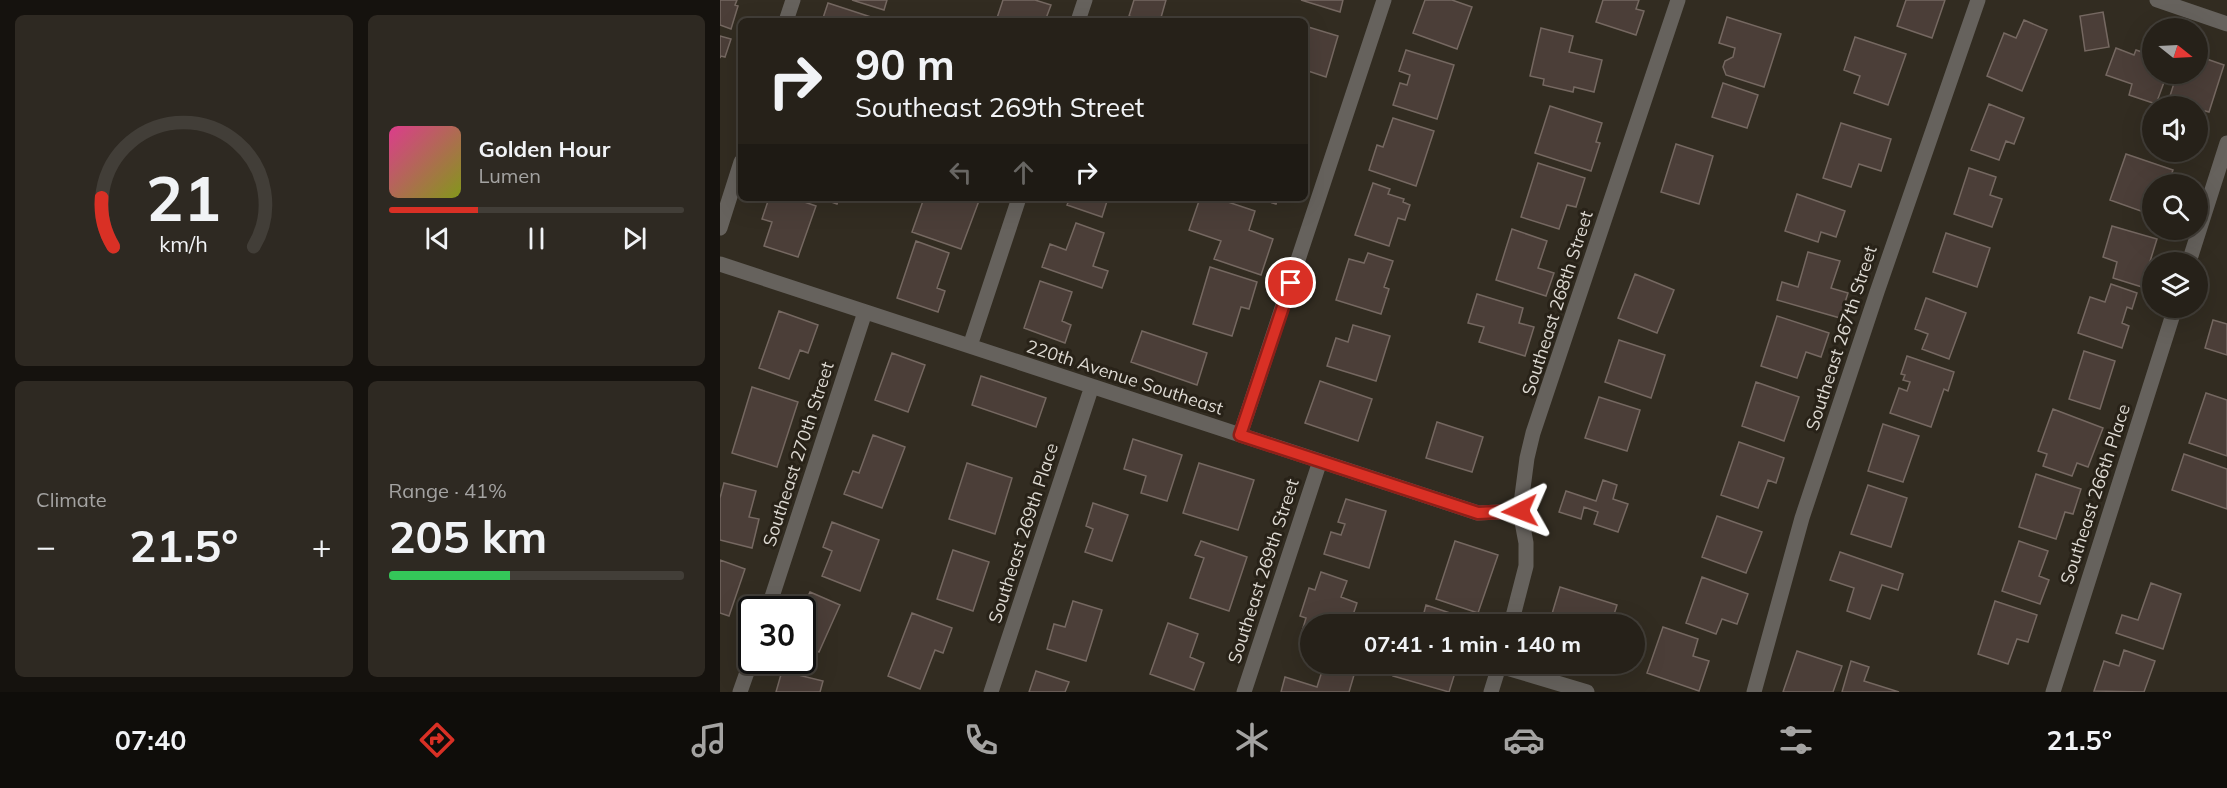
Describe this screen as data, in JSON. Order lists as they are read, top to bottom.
{
  "streets": {
    "street": [
      "Southeast 268th Street",
      "Southeast 267th Street",
      "220th Avenue Southeast",
      "Southeast 270th Street",
      "Southeast 266th Place",
      "Southeast 269th Place",
      "Southeast 269th Street"
    ]
  },
  "crossings": [
    ["Southeast 268th Street", "220th Avenue Southeast"],
    ["220th Avenue Southeast", "Southeast 270th Street"],
    ["220th Avenue Southeast", "Southeast 269th Place"],
    ["220th Avenue Southeast", "Southeast 269th Street"]
  ],
  "north": "right",
  "page": {
    "turn": ["90 m", "Southeast 269th Street"],
    "song": ["Golden Hour", "Lumen"],
    "tile": [
      "Climate",
      ["Range · 41%", "205 km"]
    ],
    "heat": ["−", "21.5°", "+"],
    "limit": "30",
    "trip": "07:41 · 1 min · 140 m",
    "tabs": ["07:40", "21.5°"],
    "gauge": ["21", "km/h"]
  }
}
